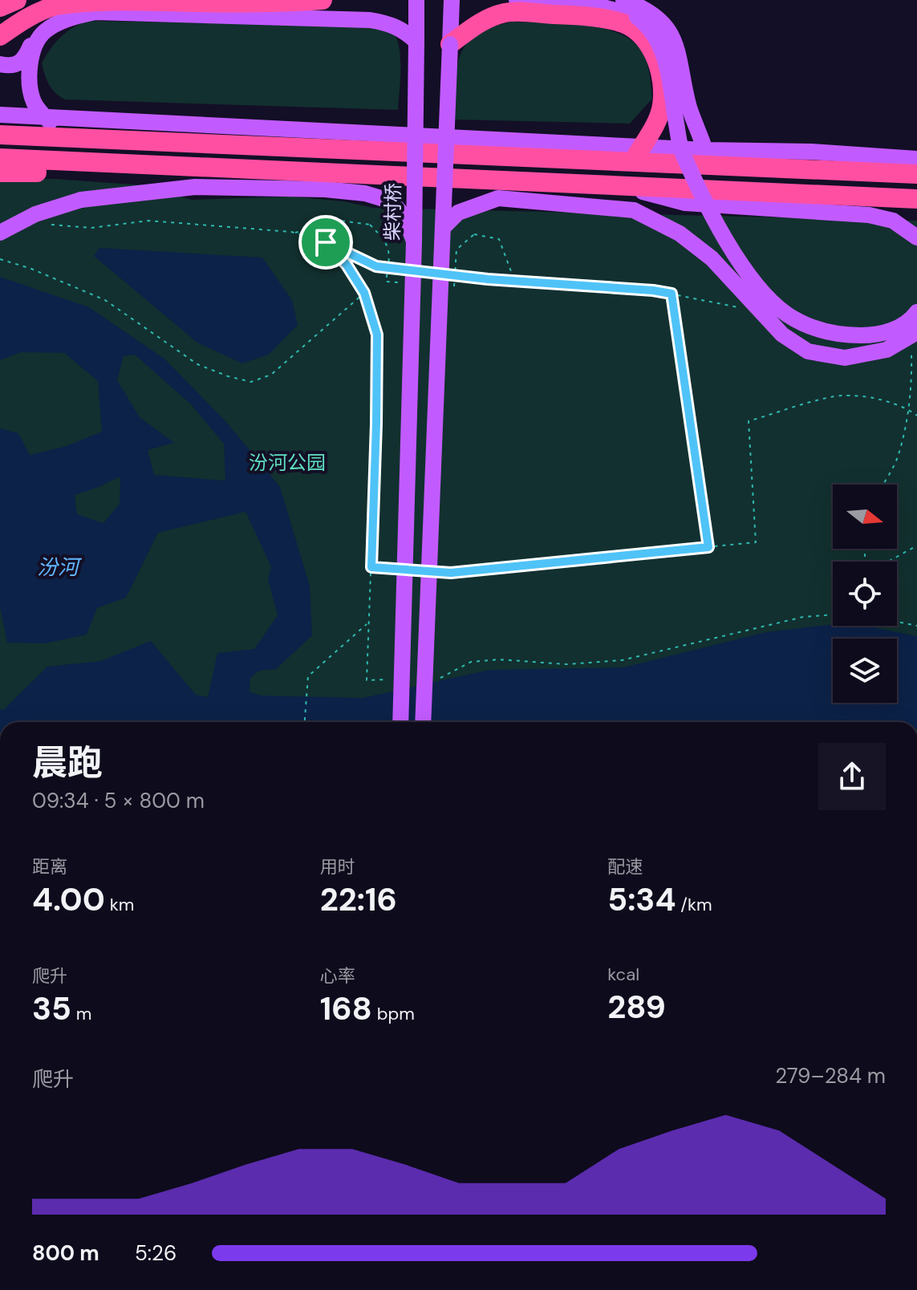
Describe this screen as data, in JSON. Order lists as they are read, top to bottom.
{
  "streets": {
    "main road": ["柴村桥"]
  },
  "water": ["汾河"],
  "parks": ["汾河公园"],
  "north": "right",
  "page": {
    "heading": ["晨跑", "09:34 · 5 × 800 m"],
    "stats": [
      ["距离", "4.00 km"],
      ["用时", "22:16"],
      ["配速", "5:34 /km"],
      ["爬升", "35 m"],
      ["心率", "168 bpm"],
      ["kcal", "289"]
    ],
    "chart": ["爬升", "279–284 m"],
    "list": [
      {
        "name": "800 m",
        "note": "5:26"
      }
    ]
  }
}
